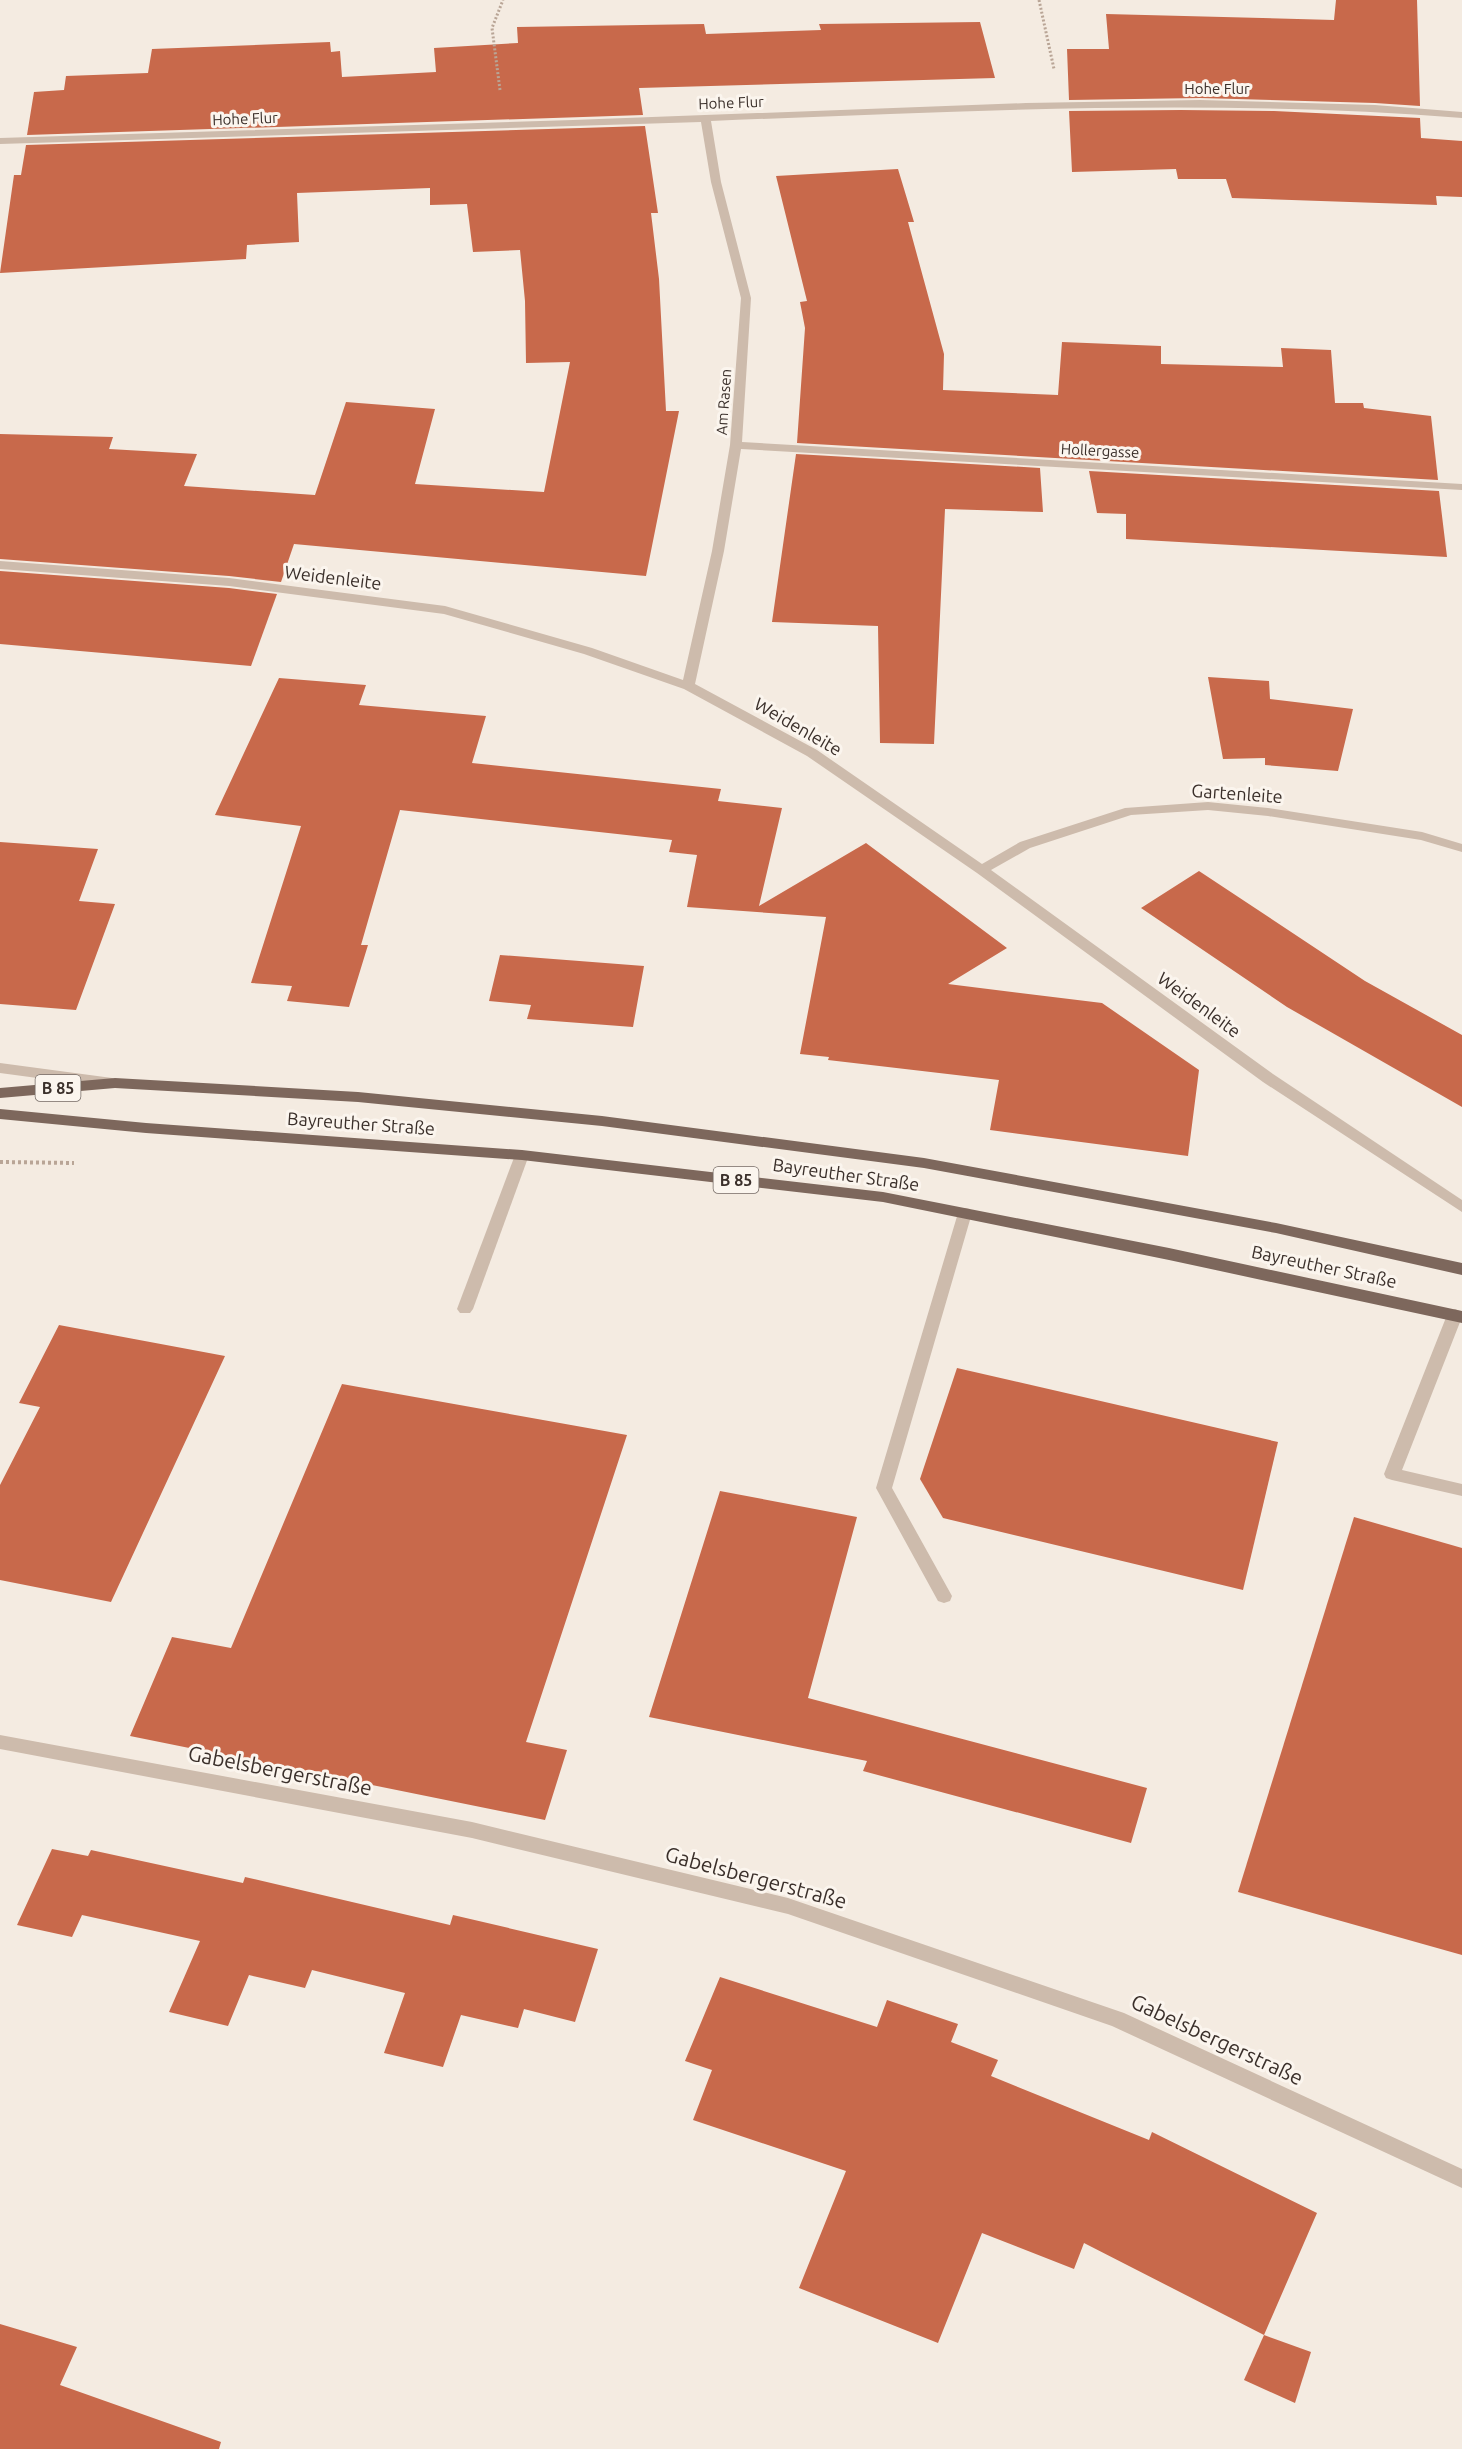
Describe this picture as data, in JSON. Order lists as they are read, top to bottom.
{
  "streets": {
    "main road": ["B 85", "Bayreuther Straße"],
    "street": [
      "Hohe Flur",
      "Am Rasen",
      "Hollergasse",
      "Weidenleite",
      "Gartenleite",
      "Gabelsbergerstraße"
    ]
  },
  "crossings": [
    ["Hohe Flur", "Am Rasen"],
    ["Am Rasen", "Hollergasse"],
    ["Am Rasen", "Weidenleite"],
    ["Weidenleite", "Gartenleite"]
  ]
}
